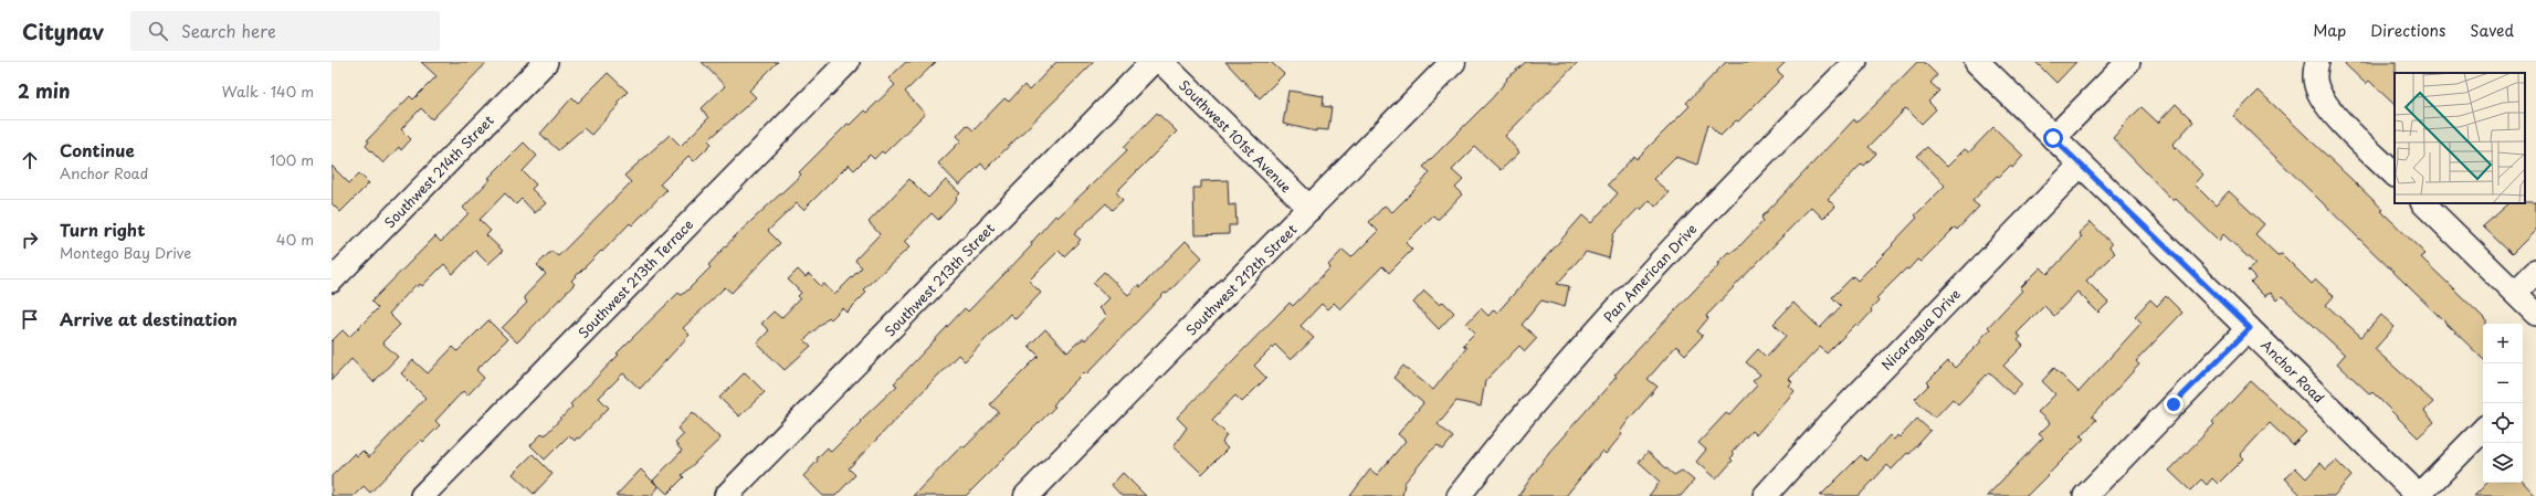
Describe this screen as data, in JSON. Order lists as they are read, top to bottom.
{
  "streets": {
    "street": [
      "Southwest 101st Avenue",
      "Southwest 214th Street",
      "Pan American Drive",
      "Southwest 213th Terrace",
      "Southwest 213th Street",
      "Southwest 212th Street",
      "Nicaragua Drive",
      "Anchor Road"
    ]
  },
  "crossings": [
    ["Southwest 101st Avenue", "Southwest 212th Street"],
    ["Nicaragua Drive", "Anchor Road"]
  ],
  "page": {
    "header": "Citynav",
    "search": "Search here",
    "nav": ["Map", "Directions", "Saved"],
    "heading": ["2 min", "Walk · 140 m"],
    "list": [
      ["Continue", "Anchor Road", "100 m"],
      ["Turn right", "Montego Bay Drive", "40 m"],
      "Arrive at destination"
    ],
    "map_buttons": ["+", "−"]
  }
}
